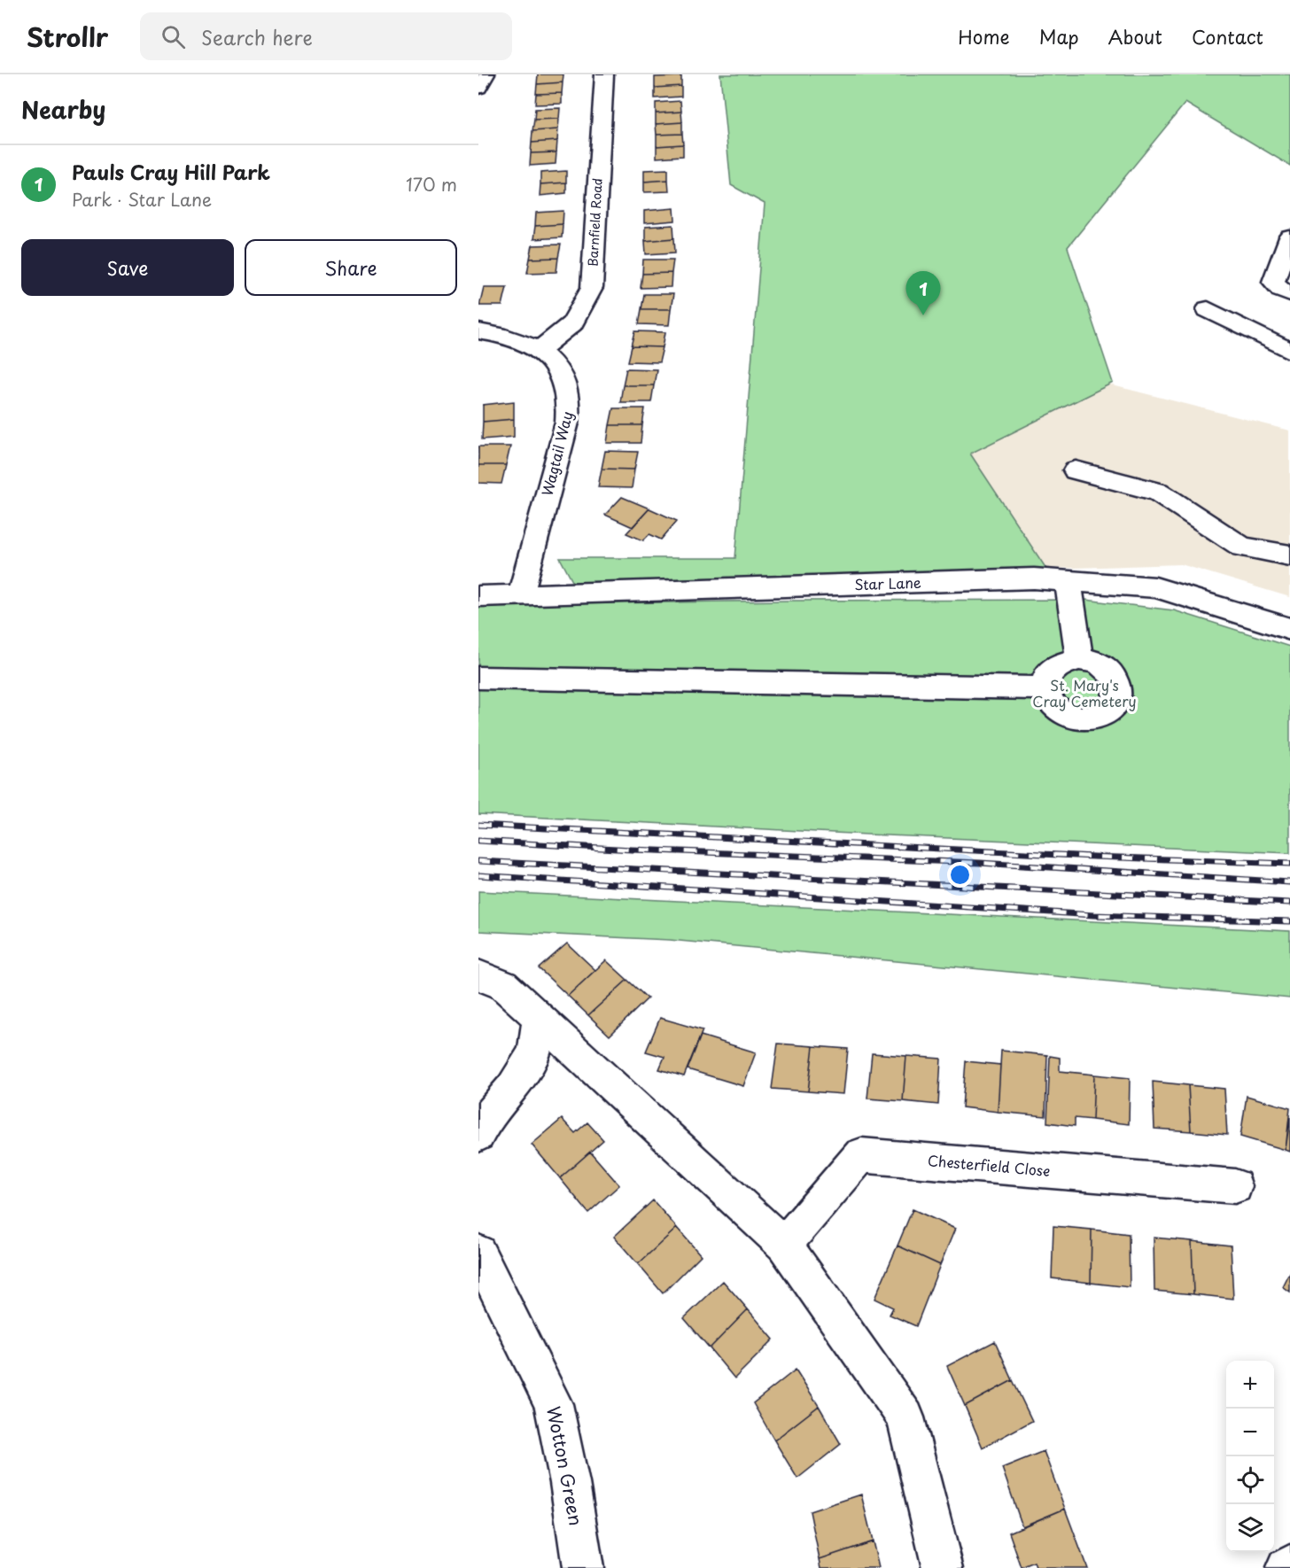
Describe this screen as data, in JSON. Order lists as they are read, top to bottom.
{
  "streets": {
    "street": [
      "Barnfield Road",
      "Wagtail Way",
      "Star Lane",
      "Chesterfield Close",
      "Wotton Green"
    ]
  },
  "crossings": [
    ["Barnfield Road", "Wagtail Way"],
    ["Wagtail Way", "Star Lane"]
  ],
  "parks": ["St. Mary's Cray Cemetery"],
  "page": {
    "header": "Strollr",
    "search": "Search here",
    "nav": [
      "Home",
      "Map",
      "About",
      "Contact"
    ],
    "heading": "Nearby",
    "list": [
      {
        "mark": "1",
        "name": "Pauls Cray Hill Park",
        "note": "Park · Star Lane",
        "value": "170 m"
      }
    ],
    "buttons": ["Save", "Share"],
    "pins": "1",
    "map_buttons": ["+", "−"]
  }
}
